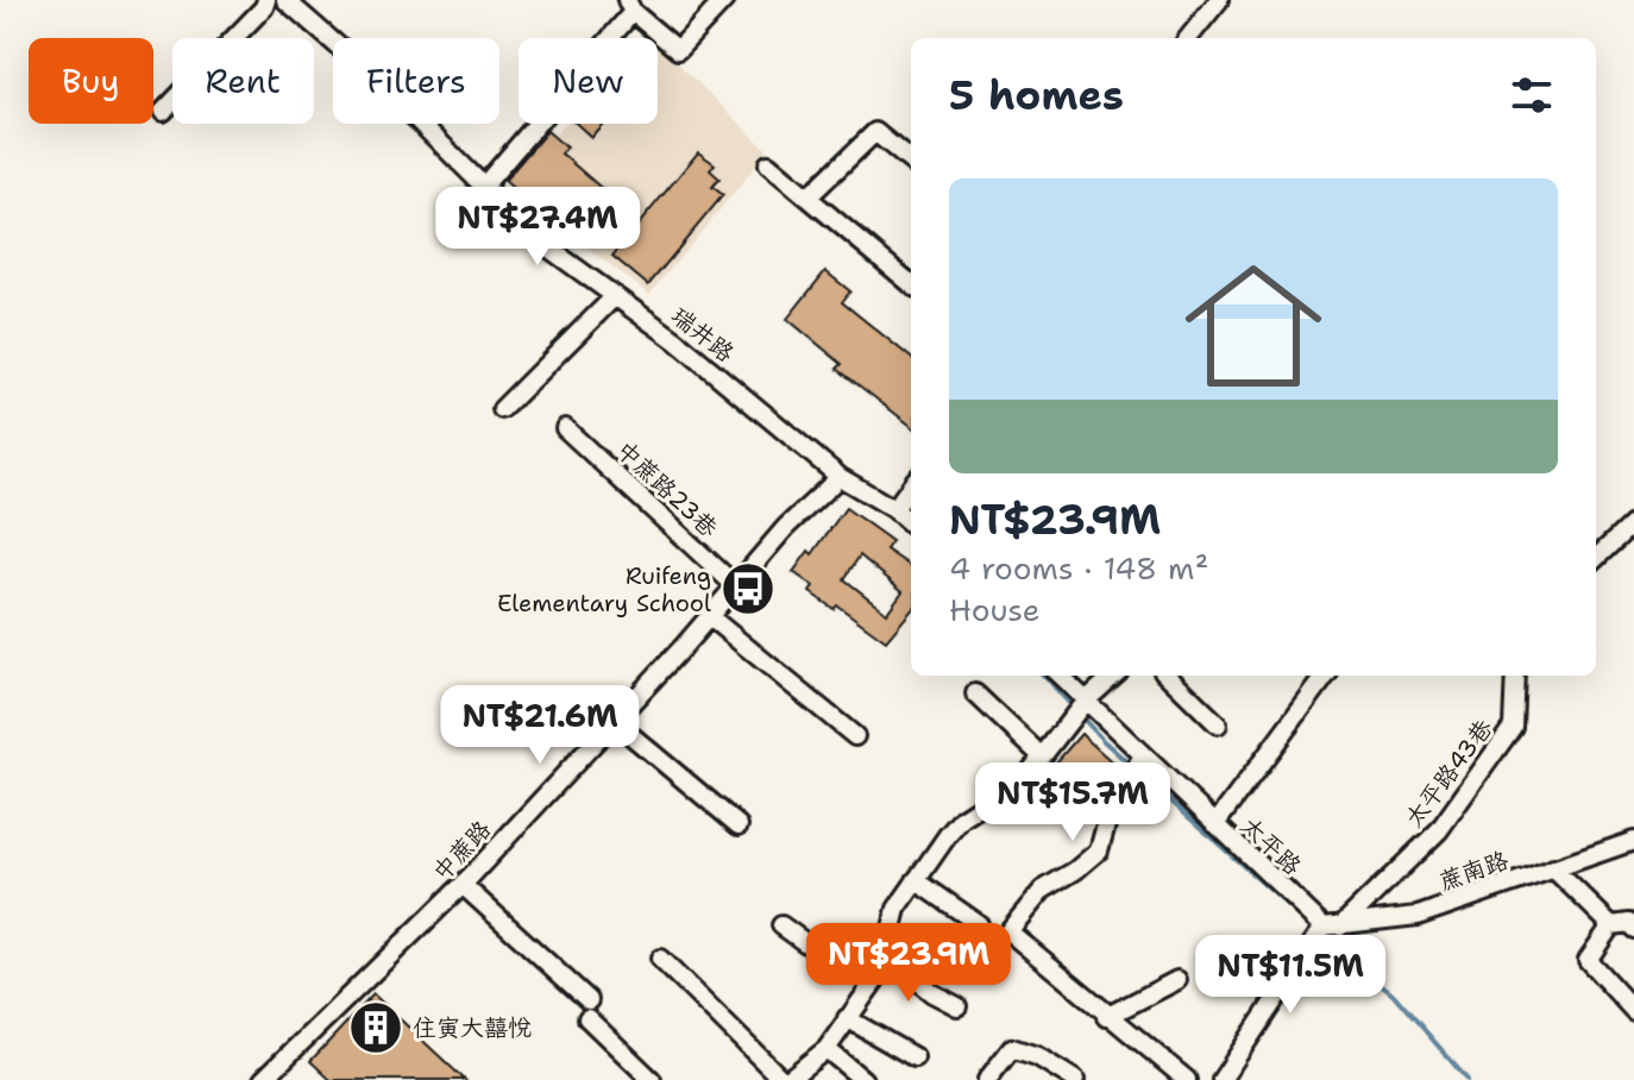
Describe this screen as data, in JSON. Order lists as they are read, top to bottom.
{
  "streets": {
    "street": [
      "瑞井路",
      "中蔗路23巷",
      "太平路43巷",
      "太平路",
      "中蔗路",
      "蔗南路"
    ]
  },
  "crossings": [
    ["瑞井路", "中蔗路"],
    ["中蔗路23巷", "中蔗路"],
    ["太平路43巷", "太平路"],
    ["太平路43巷", "蔗南路"],
    ["太平路", "蔗南路"]
  ],
  "places": {
    "bus stop": ["Ruifeng Elementary School"],
    "building": ["住寅大囍悅"]
  },
  "page": {
    "chip": [
      "Buy",
      "Rent",
      "Filters",
      "New"
    ],
    "heading": "5 homes",
    "list": [
      {
        "name": "NT$23.9M",
        "note": "4 rooms · 148 m² · House"
      }
    ],
    "price": [
      "NT$27.4M",
      "NT$21.6M",
      "NT$15.7M",
      "NT$23.9M",
      "NT$11.5M"
    ]
  }
}
